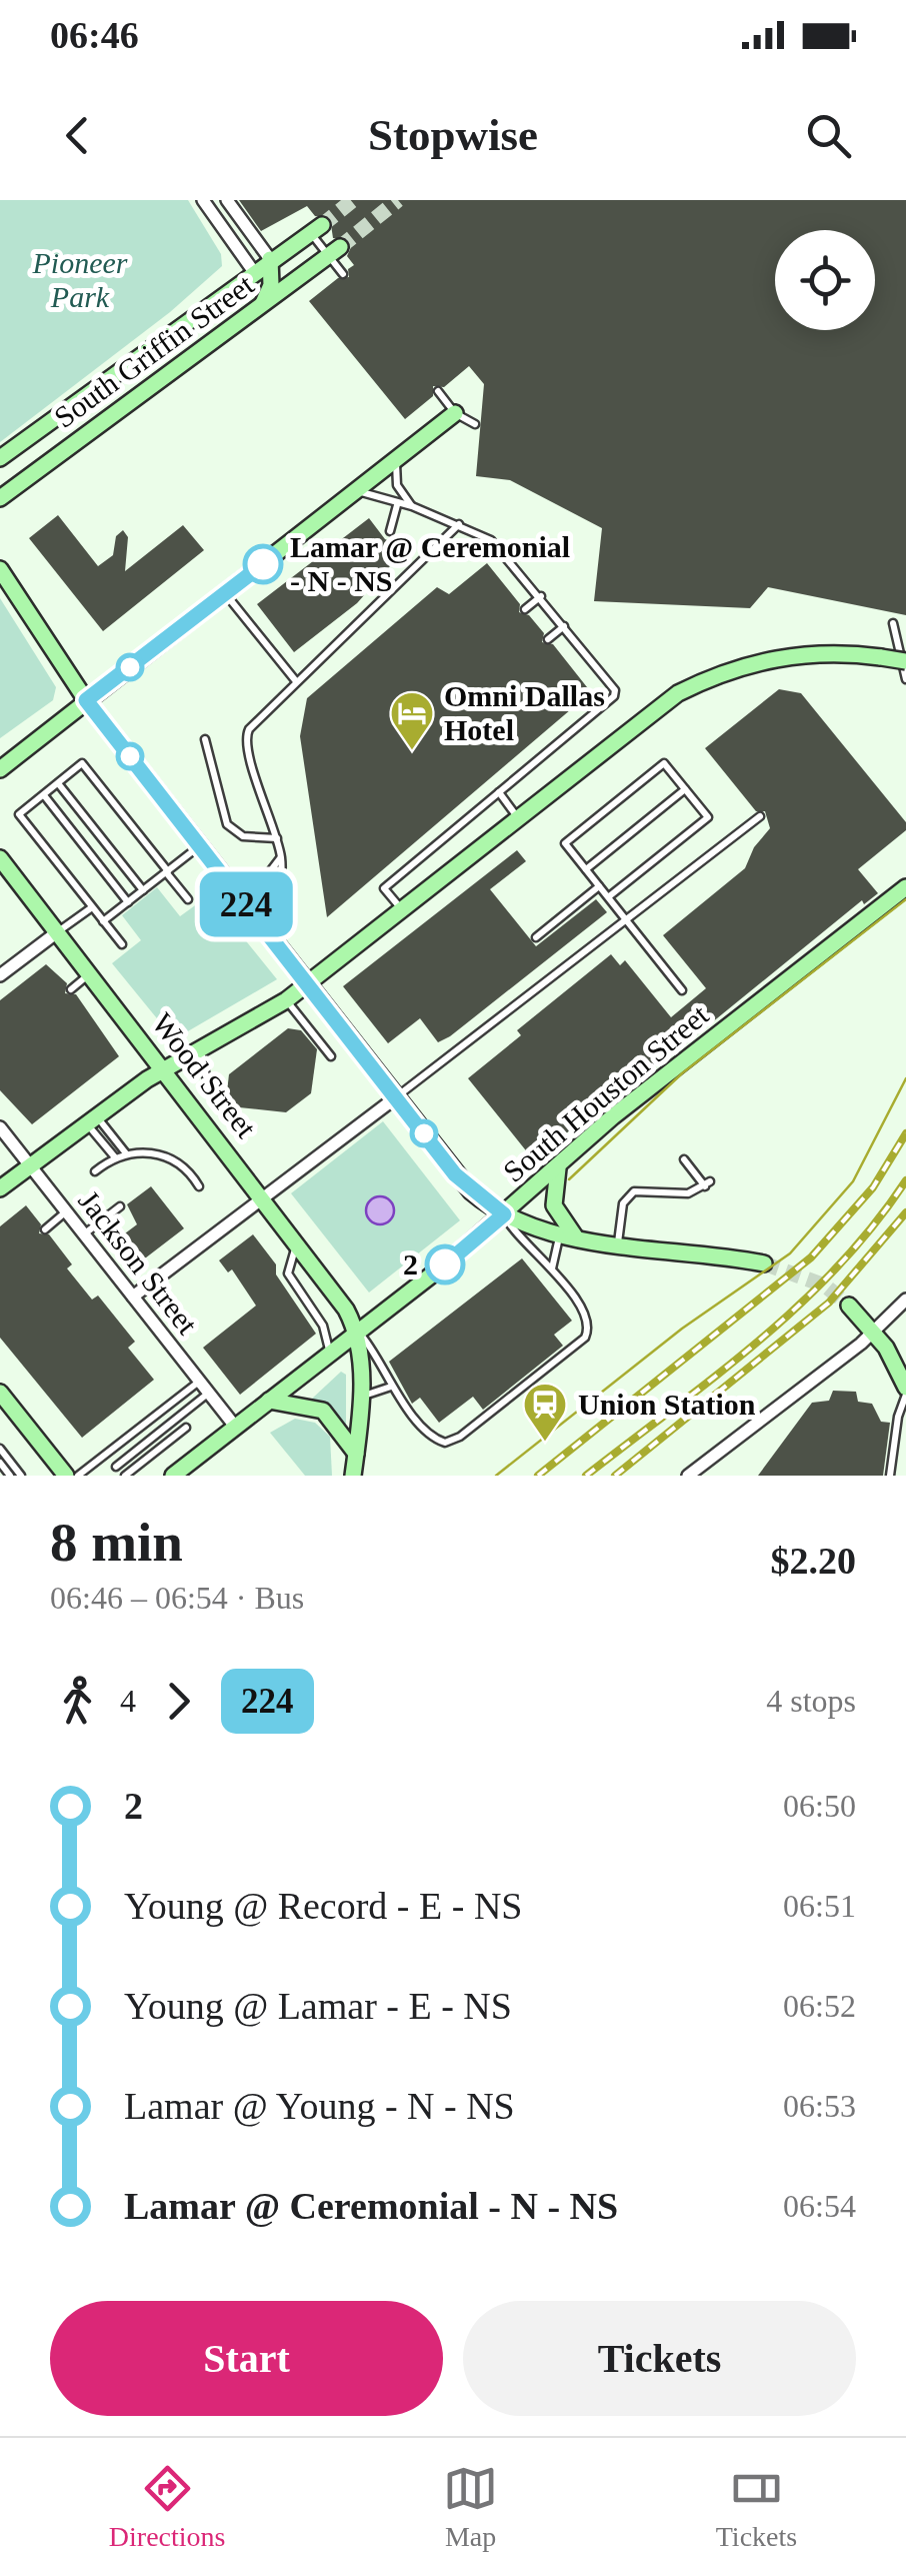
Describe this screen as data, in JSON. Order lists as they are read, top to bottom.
{
  "streets": {
    "main road": ["South Griffin Street", "Wood Street", "South Houston Street"],
    "street": ["Jackson Street"]
  },
  "crossings": [
    ["Wood Street", "South Houston Street"],
    ["South Houston Street", "Jackson Street"]
  ],
  "parks": ["Pioneer Park"],
  "places": {
    "other": ["Lamar @ Ceremonial - N - NS", "2"],
    "hotel": ["Omni Dallas Hotel"],
    "station": ["Union Station"]
  },
  "lines": ["bus line 224"],
  "page": {
    "status": "06:46",
    "header": "Stopwise",
    "on_map": "224",
    "heading": ["8 min", "06:46 – 06:54 · Bus", "$2.20"],
    "legs": ["4", "224", "4 stops"],
    "list": [
      {
        "name": "2",
        "value": "06:50"
      },
      {
        "name": "Young @ Record - E - NS",
        "value": "06:51"
      },
      {
        "name": "Young @ Lamar - E - NS",
        "value": "06:52"
      },
      {
        "name": "Lamar @ Young - N - NS",
        "value": "06:53"
      },
      {
        "name": "Lamar @ Ceremonial - N - NS",
        "value": "06:54"
      }
    ],
    "buttons": ["Start", "Tickets"],
    "tabs": ["Directions", "Map", "Tickets"]
  }
}
